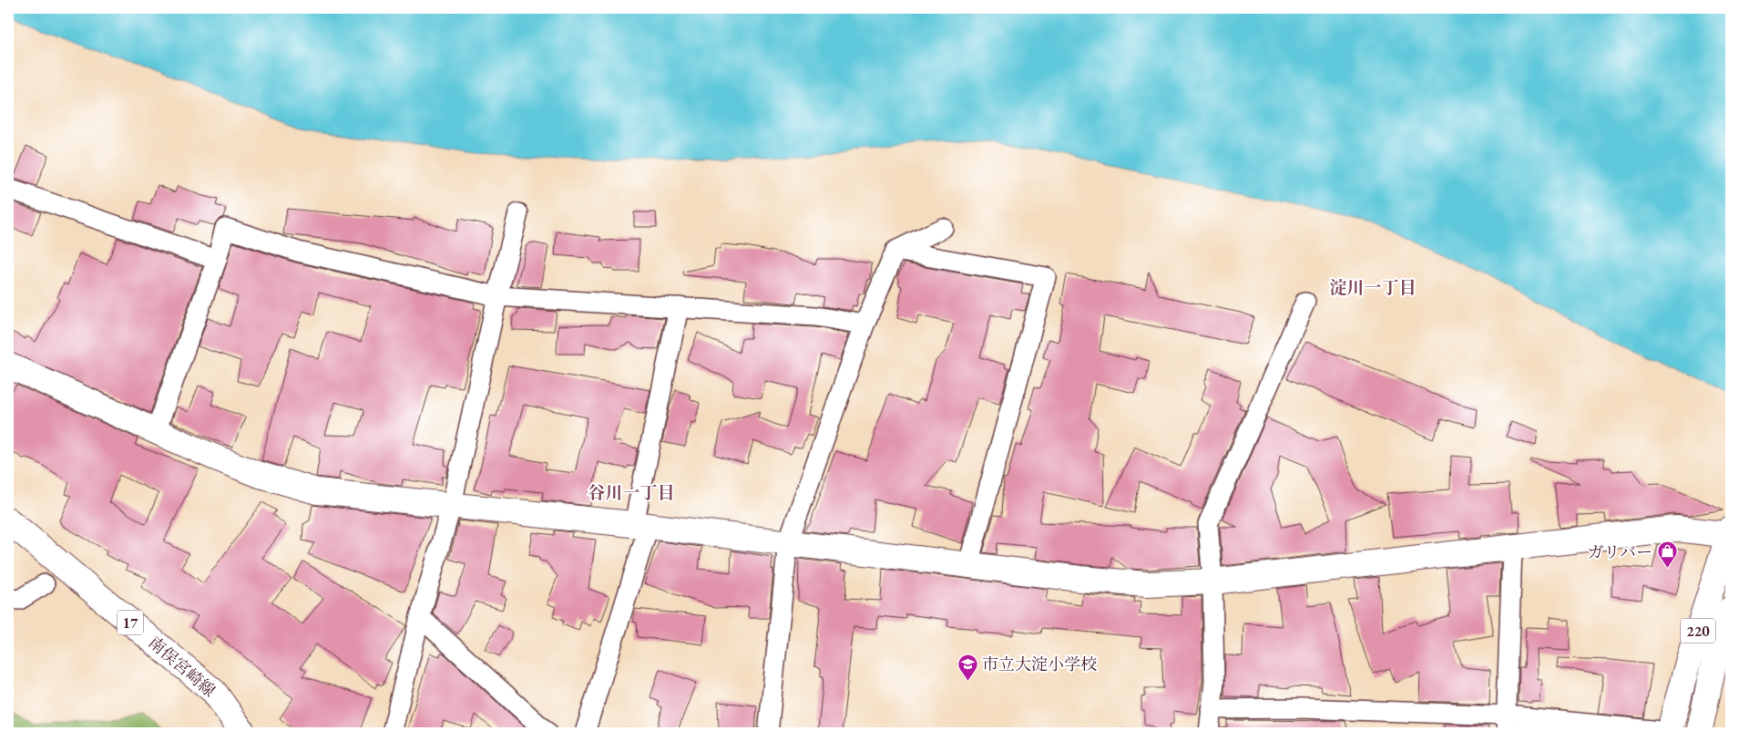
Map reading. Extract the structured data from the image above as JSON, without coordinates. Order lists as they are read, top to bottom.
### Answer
{
  "streets": {
    "main road": ["17", "220", "南俣宮崎線"]
  },
  "districts": ["淀川一丁目", "谷川一丁目"],
  "places": {
    "shop": ["ガリバー"],
    "school or university": ["市立大淀小学校"]
  }
}
